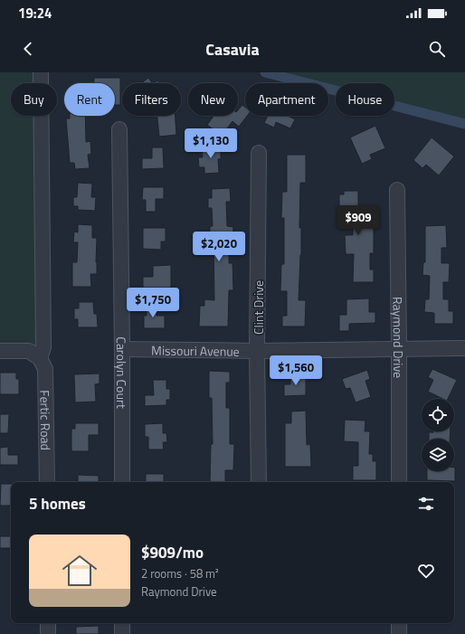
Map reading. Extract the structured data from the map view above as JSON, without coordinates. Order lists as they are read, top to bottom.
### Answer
{
  "streets": {
    "street": [
      "Clint Drive",
      "Raymond Drive",
      "Missouri Avenue",
      "Carolyn Court",
      "Fertic Road"
    ]
  },
  "crossings": [
    ["Clint Drive", "Missouri Avenue"],
    ["Raymond Drive", "Missouri Avenue"],
    ["Missouri Avenue", "Carolyn Court"]
  ],
  "page": {
    "status": "19:24",
    "header": "Casavia",
    "chip": [
      "Buy",
      "Rent",
      "Filters",
      "New",
      "Apartment",
      "House"
    ],
    "price": [
      "$1,130",
      "$909",
      "$2,020",
      "$1,750",
      "$1,560"
    ],
    "heading": "5 homes",
    "list": [
      {
        "name": "$909/mo",
        "note": "2 rooms · 58 m² · Raymond Drive"
      }
    ]
  }
}
